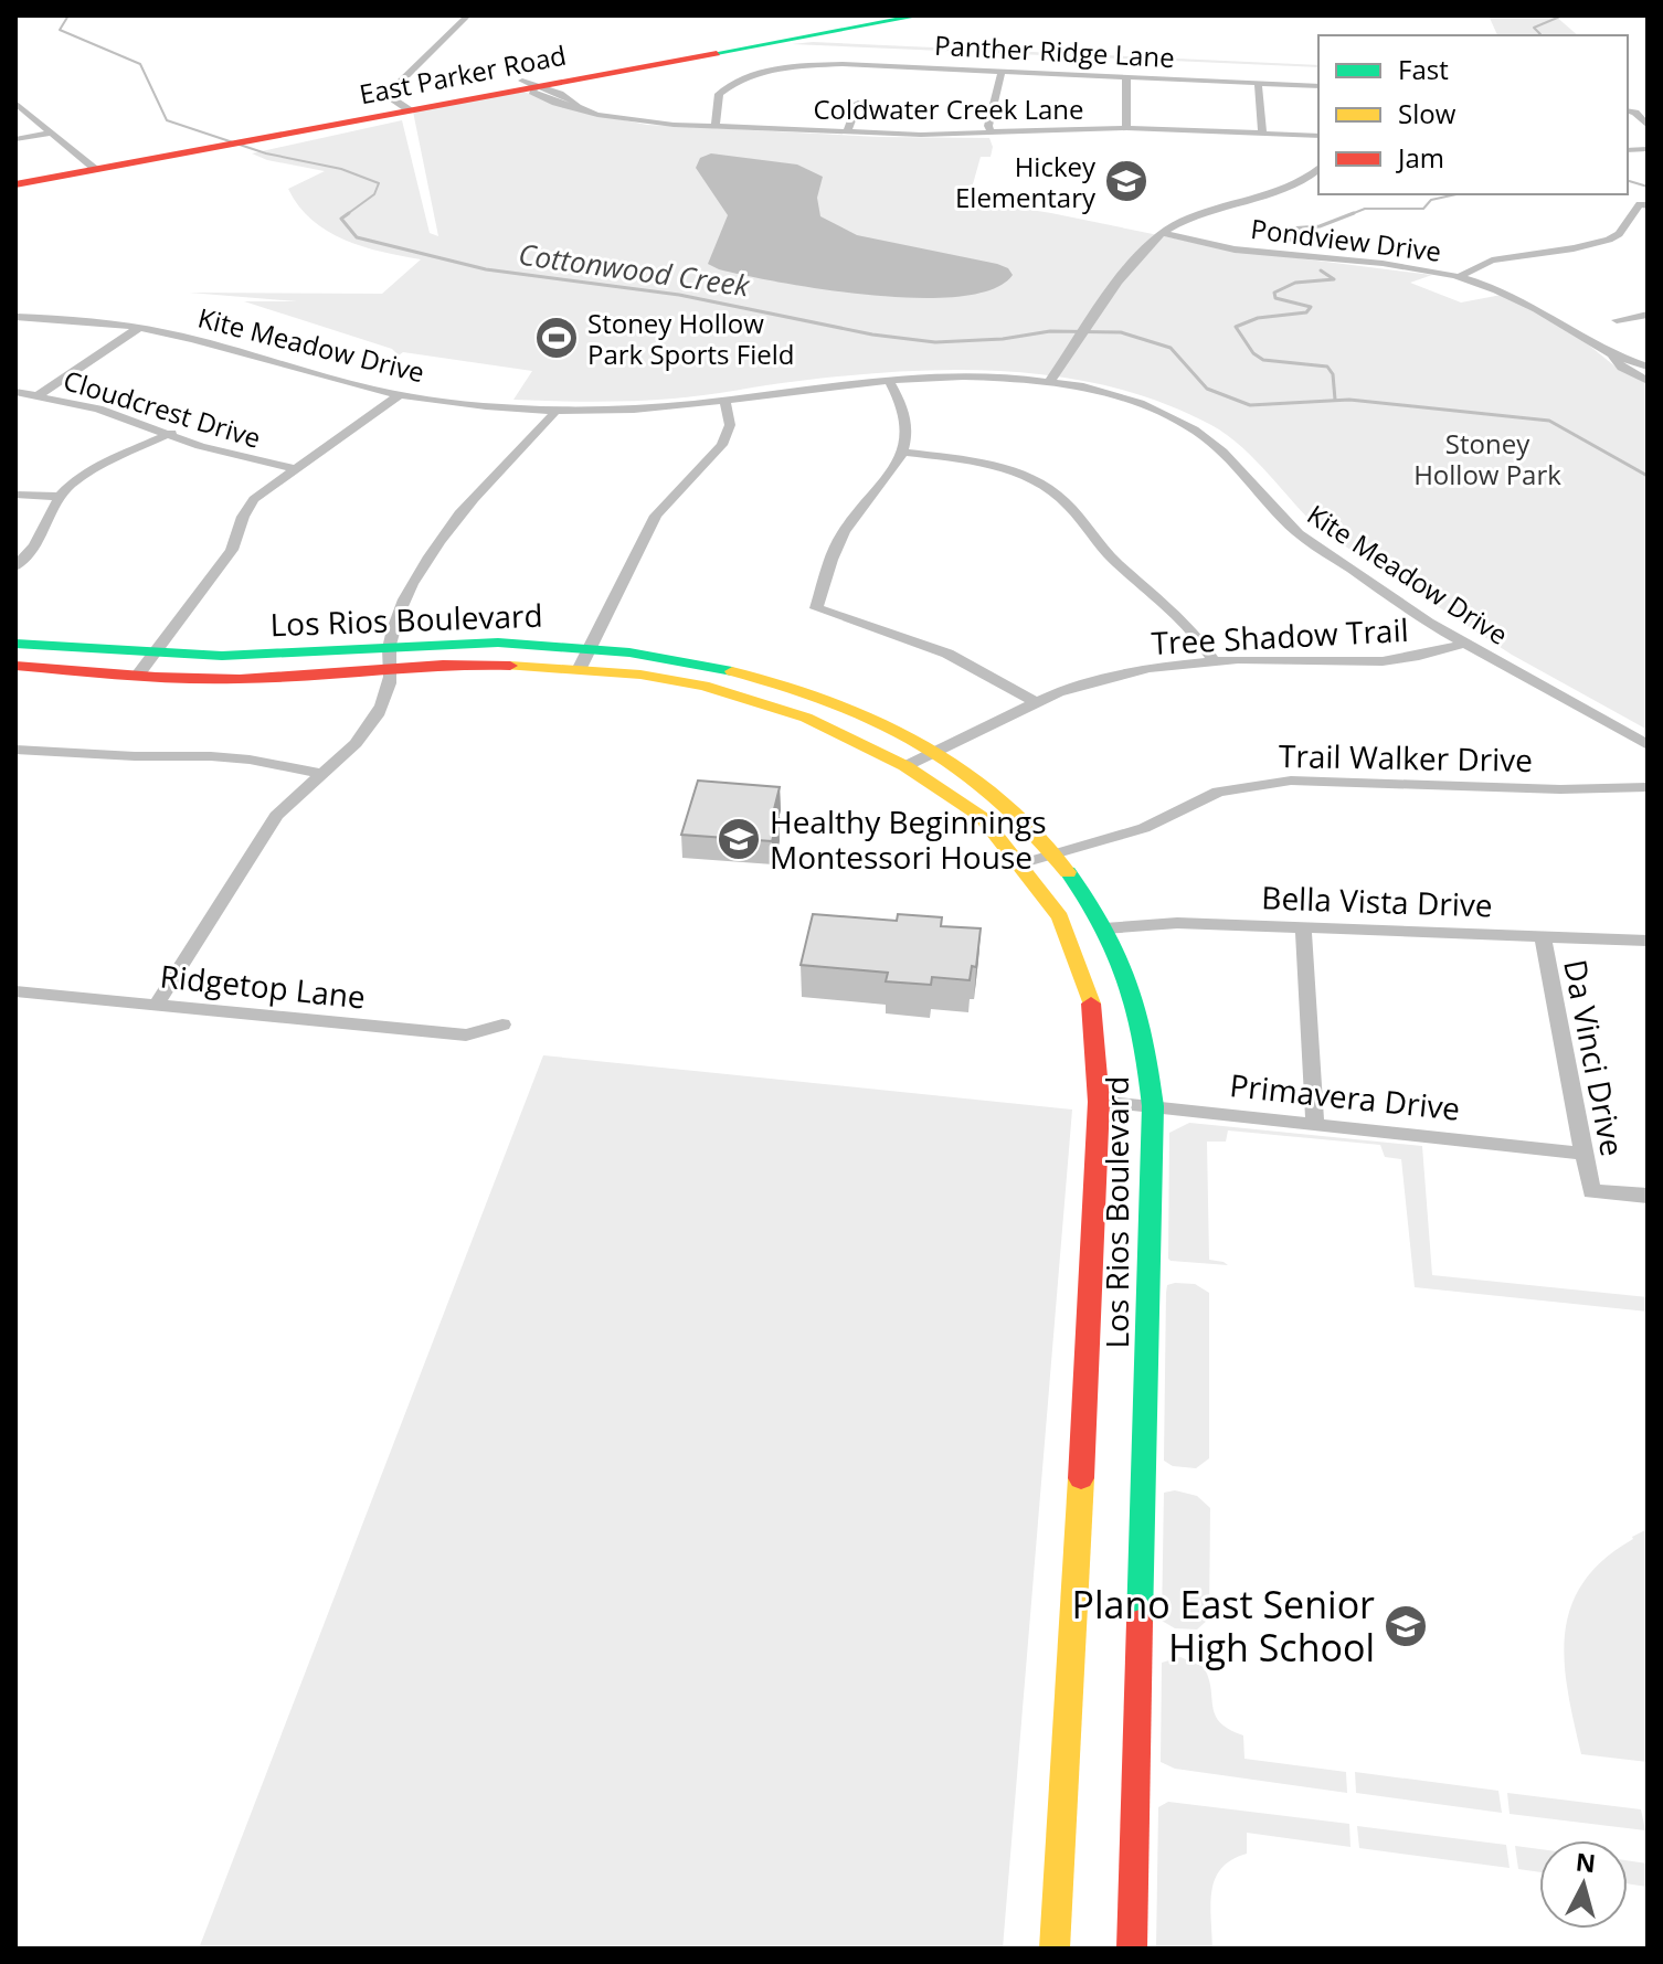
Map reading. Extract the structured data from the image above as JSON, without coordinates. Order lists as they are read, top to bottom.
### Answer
{
  "streets": {
    "main road": ["East Parker Road", "Los Rios Boulevard"],
    "street": [
      "Panther Ridge Lane",
      "Coldwater Creek Lane",
      "Pondview Drive",
      "Kite Meadow Drive",
      "Cloudcrest Drive",
      "Tree Shadow Trail",
      "Trail Walker Drive",
      "Bella Vista Drive",
      "Ridgetop Lane",
      "Da Vinci Drive",
      "Primavera Drive"
    ]
  },
  "crossings": [
    ["Panther Ridge Lane", "Coldwater Creek Lane"],
    ["East Parker Road", "Coldwater Creek Lane"],
    ["Kite Meadow Drive", "Tree Shadow Trail"],
    ["Los Rios Boulevard", "Tree Shadow Trail"],
    ["Los Rios Boulevard", "Trail Walker Drive"],
    ["Los Rios Boulevard", "Bella Vista Drive"],
    ["Los Rios Boulevard", "Primavera Drive"],
    ["Bella Vista Drive", "Da Vinci Drive"],
    ["Da Vinci Drive", "Primavera Drive"]
  ],
  "water": ["Cottonwood Creek"],
  "parks": ["Stoney Hollow Park"],
  "places": {
    "school or university": ["Hickey Elementary", "Healthy Beginnings Montessori House", "Plano East Senior High School"],
    "sports": ["Stoney Hollow Park Sports Field"]
  },
  "legend": ["Fast", "Slow", "Jam"],
  "north": "top"
}
